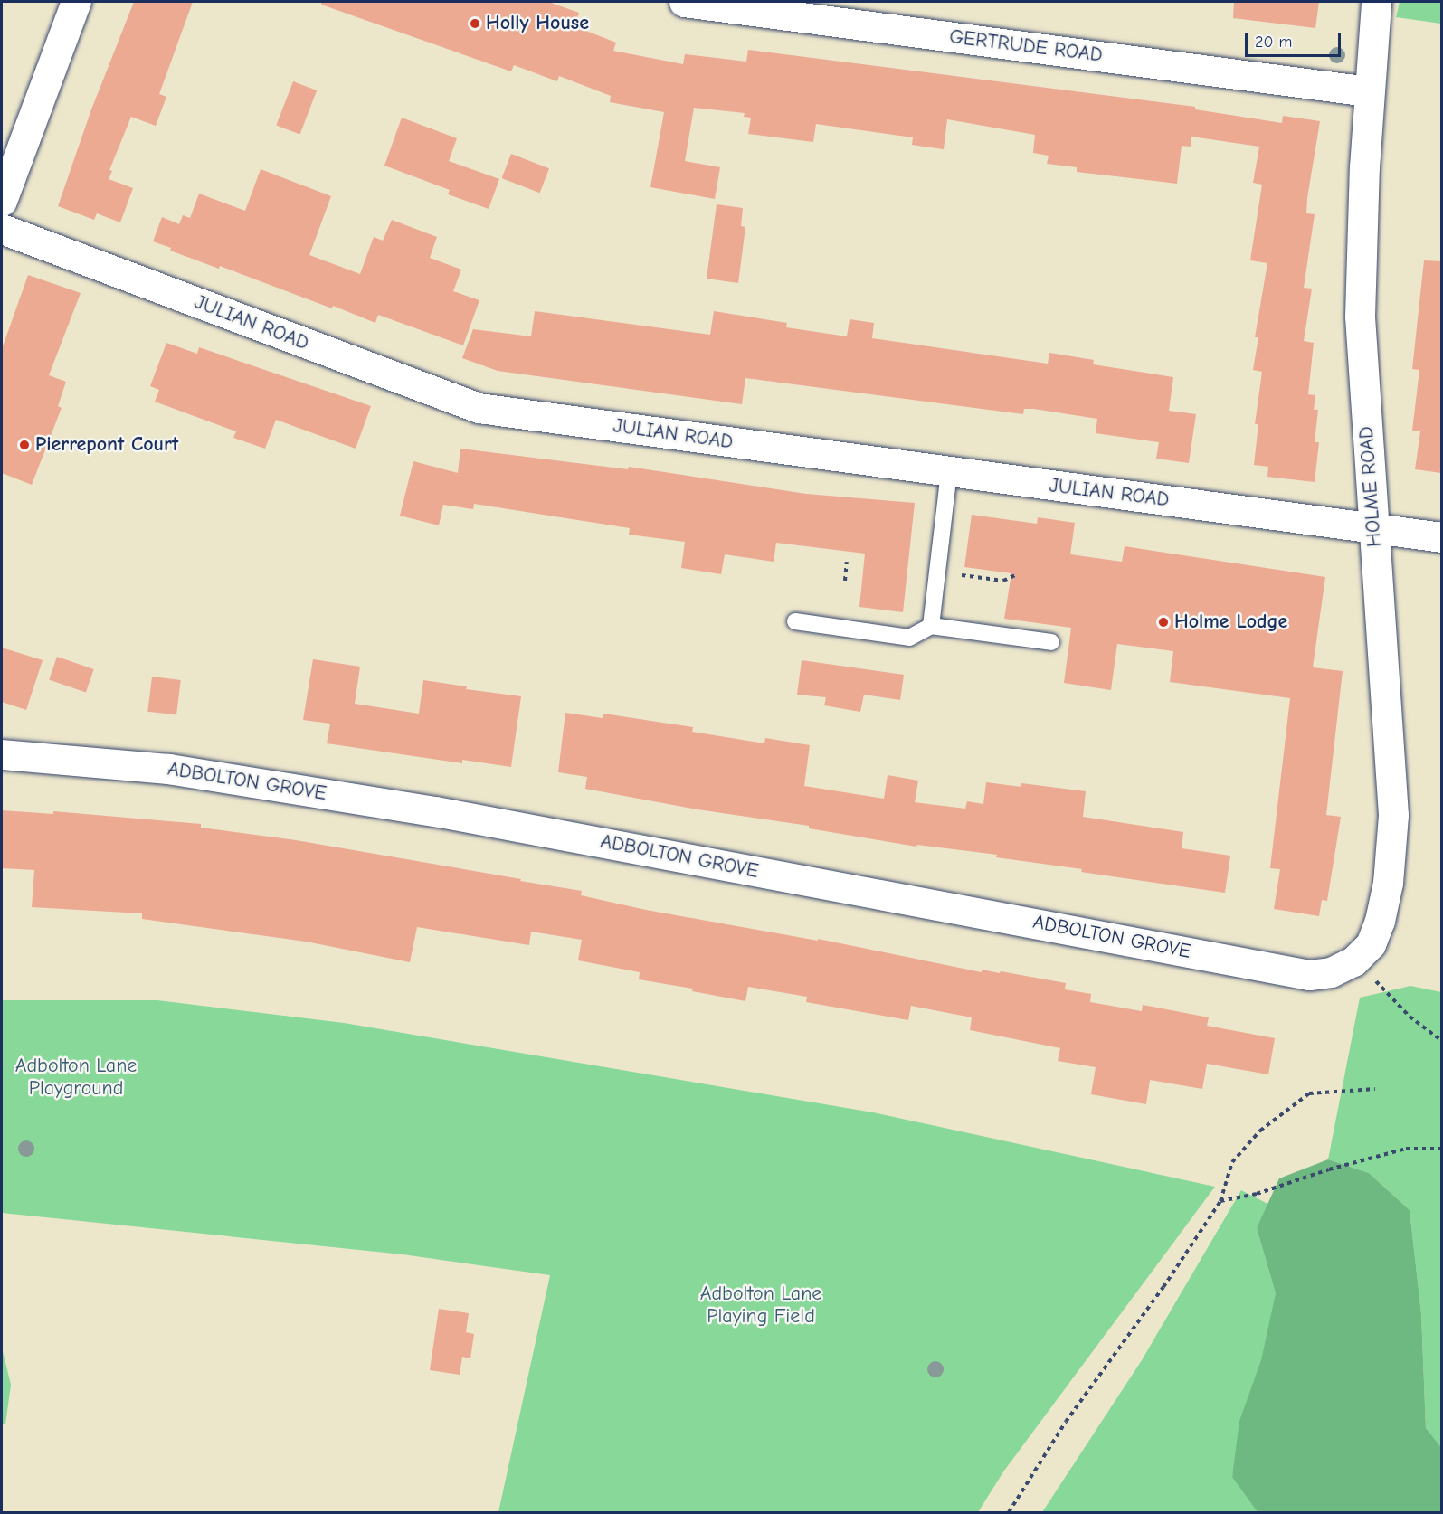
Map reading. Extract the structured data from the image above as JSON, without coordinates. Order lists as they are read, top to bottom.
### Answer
{
  "streets": {
    "street": [
      "GERTRUDE ROAD",
      "JULIAN ROAD",
      "HOLME ROAD",
      "ADBOLTON GROVE"
    ]
  },
  "crossings": [
    ["GERTRUDE ROAD", "HOLME ROAD"],
    ["JULIAN ROAD", "HOLME ROAD"],
    ["HOLME ROAD", "ADBOLTON GROVE"]
  ],
  "parks": ["Adbolton Lane Playground", "Adbolton Lane Playing Field"],
  "places": ["Holly House", "Pierrepont Court", "Holme Lodge"],
  "scale_bar": "20 m"
}
